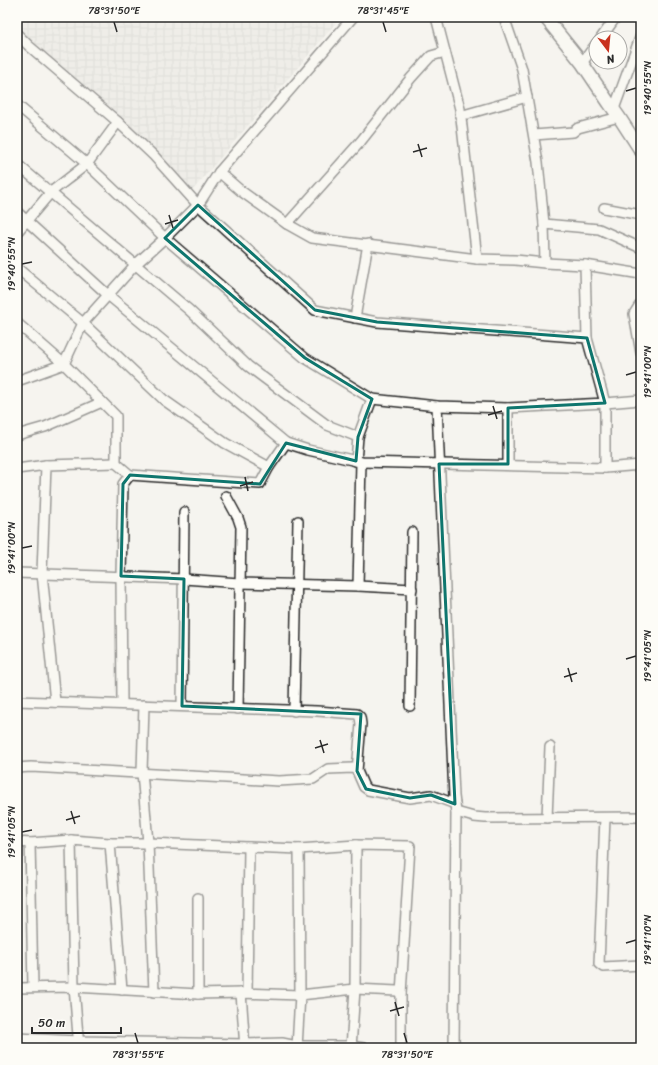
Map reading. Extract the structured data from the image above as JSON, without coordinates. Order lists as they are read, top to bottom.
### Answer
{
  "scale_bar": "50 m",
  "north": "bottom",
  "coordinates": [
    "78°31'50\"E",
    "78°31'45\"E",
    "19°40'55\"N",
    "19°41'00\"N",
    "19°41'05\"N",
    "19°41'10\"N",
    "78°31'55\"E"
  ]
}
